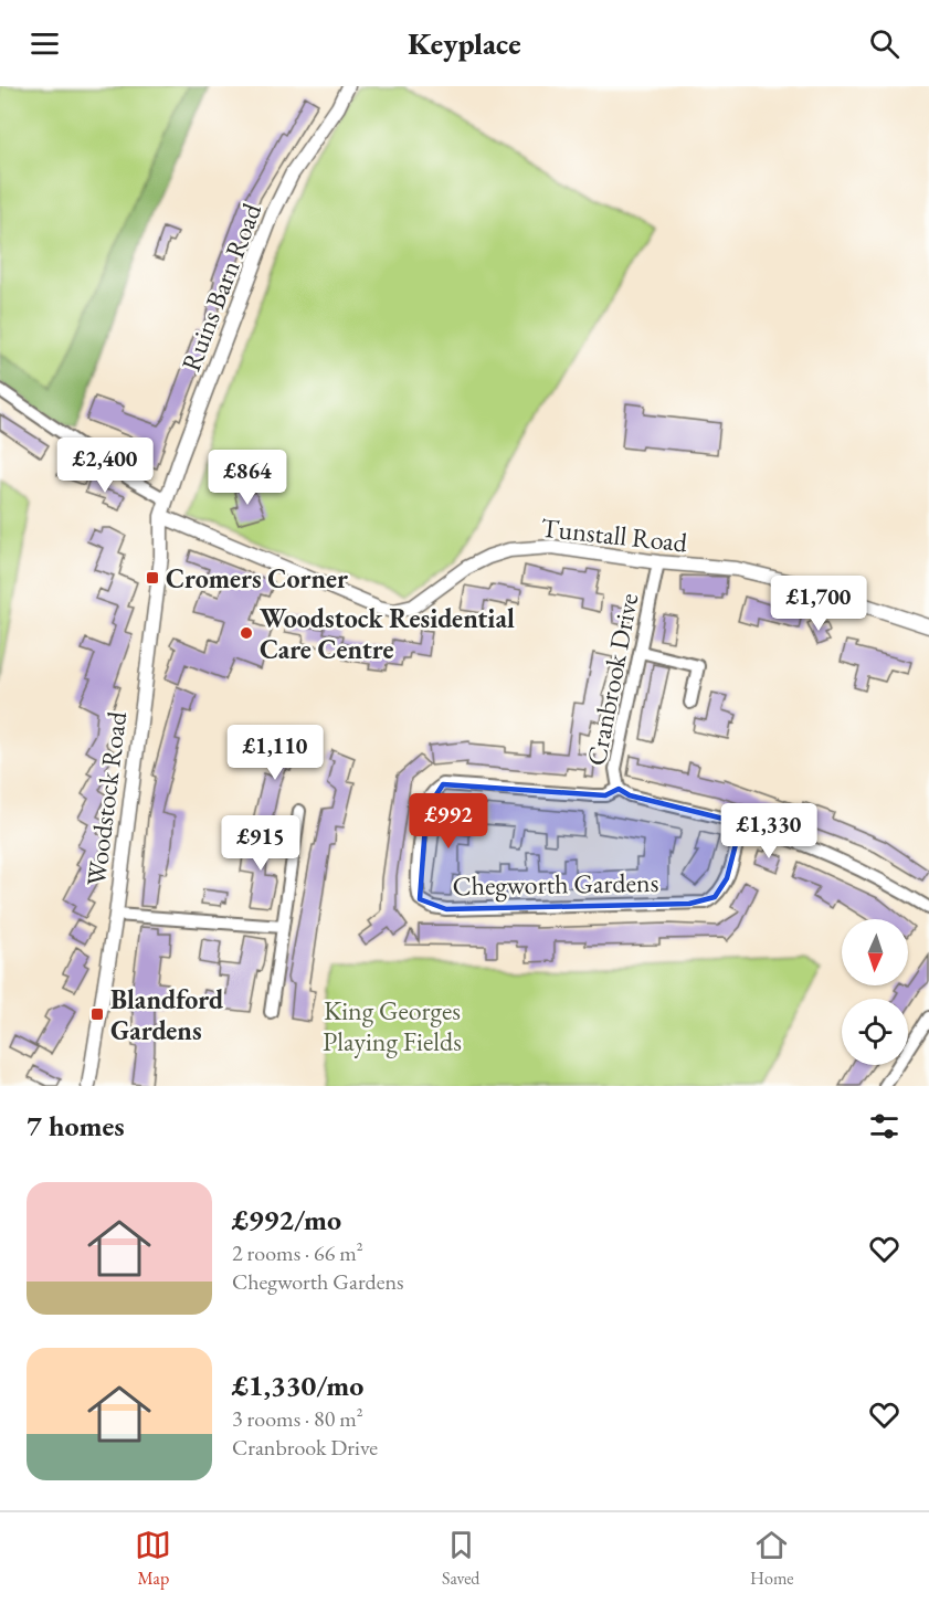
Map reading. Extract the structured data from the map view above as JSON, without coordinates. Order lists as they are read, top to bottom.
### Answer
{
  "streets": {
    "street": [
      "Ruins Barn Road",
      "Tunstall Road",
      "Cranbrook Drive",
      "Woodstock Road",
      "Chegworth Gardens"
    ]
  },
  "crossings": [
    ["Ruins Barn Road", "Tunstall Road"],
    ["Ruins Barn Road", "Woodstock Road"],
    ["Tunstall Road", "Cranbrook Drive"],
    ["Tunstall Road", "Woodstock Road"],
    ["Cranbrook Drive", "Chegworth Gardens"]
  ],
  "parks": ["King Georges Playing Fields"],
  "places": {
    "transit": ["Cromers Corner", "Blandford Gardens"],
    "other": ["Woodstock Residential Care Centre"]
  },
  "north": "bottom",
  "page": {
    "header": "Keyplace",
    "price": [
      "£2,400",
      "£864",
      "£1,700",
      "£1,110",
      "£992",
      "£1,330",
      "£915"
    ],
    "heading": "7 homes",
    "list": [
      {
        "name": "£992/mo",
        "note": "2 rooms · 66 m² · Chegworth Gardens"
      },
      {
        "name": "£1,330/mo",
        "note": "3 rooms · 80 m² · Cranbrook Drive"
      }
    ],
    "tabs": ["Map", "Saved", "Home"]
  }
}
